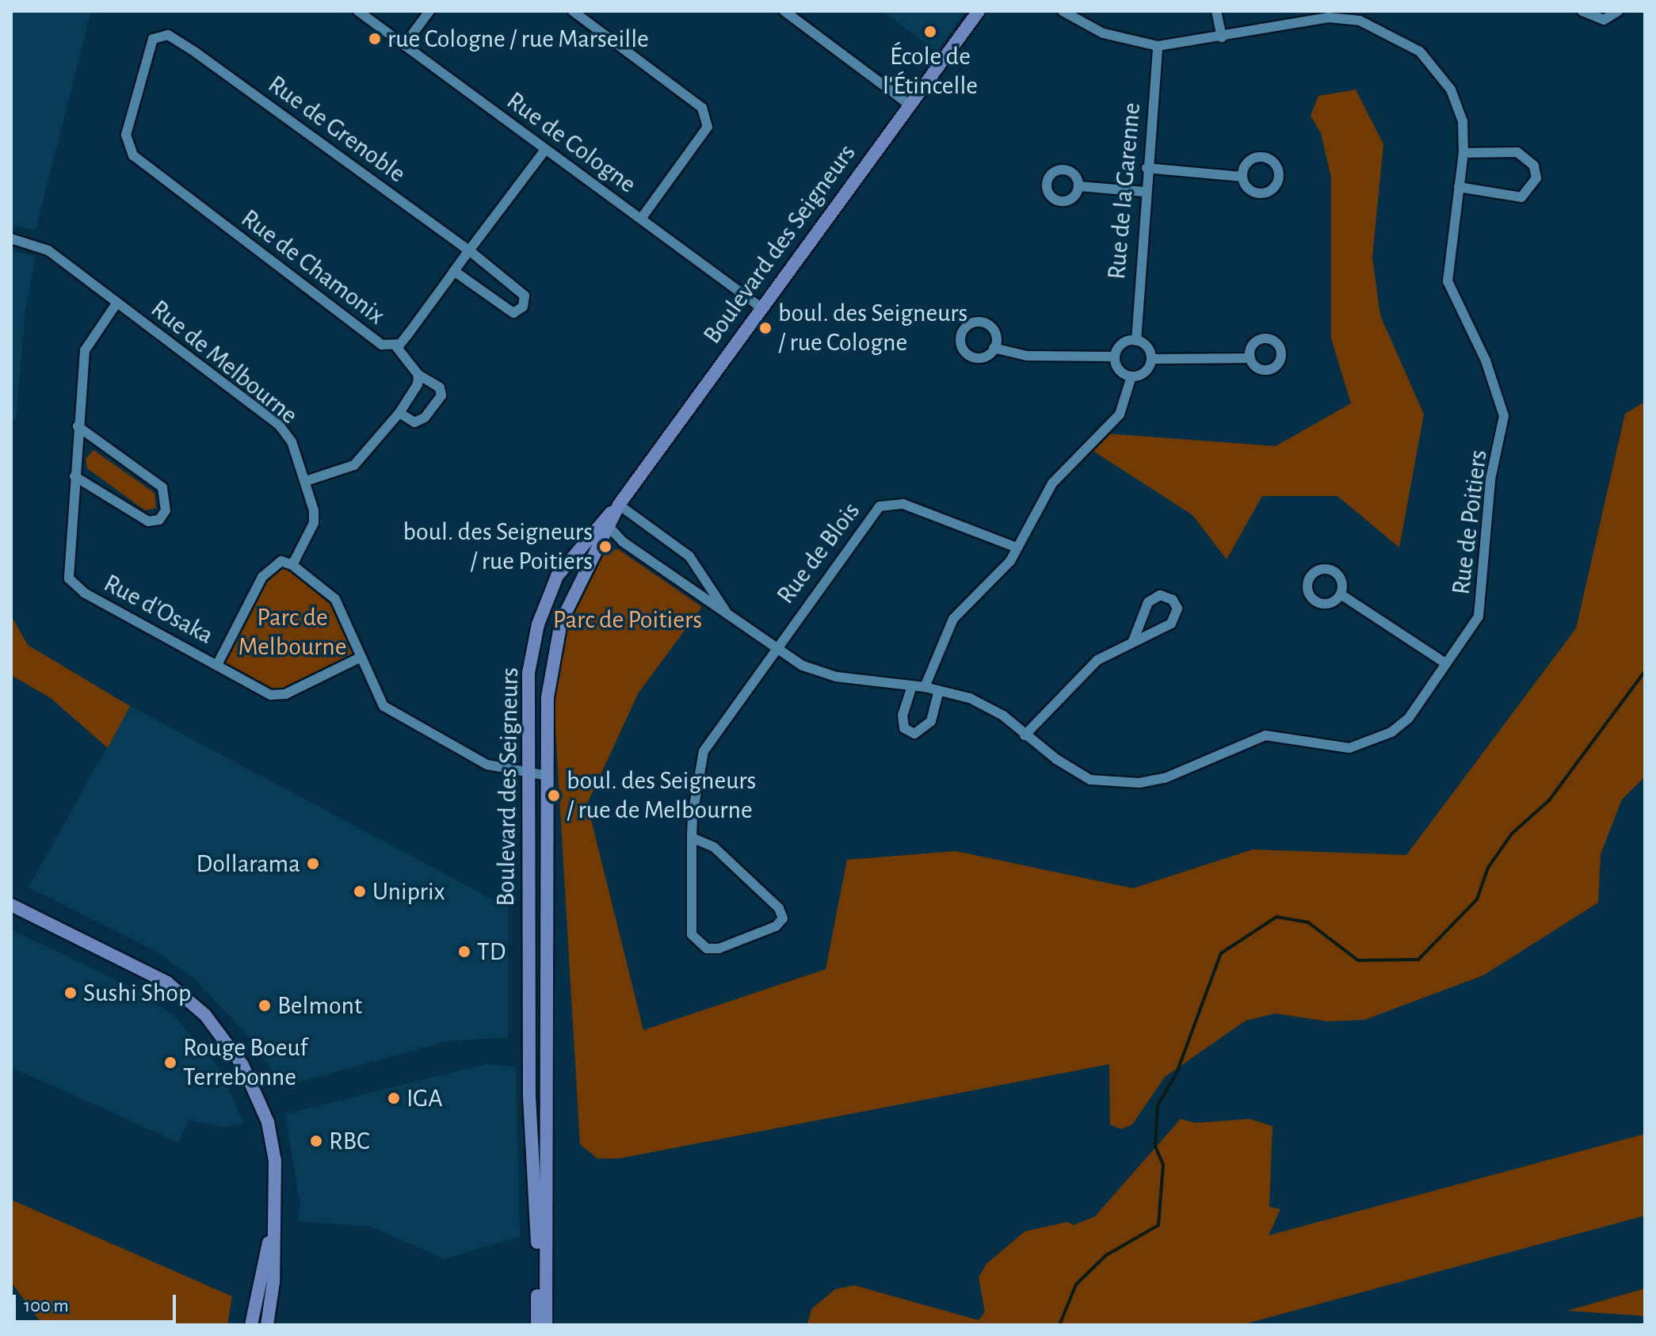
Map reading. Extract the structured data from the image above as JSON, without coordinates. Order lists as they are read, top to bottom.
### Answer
{
  "streets": {
    "street": [
      "Rue de Grenoble",
      "Rue de Cologne",
      "Rue de la Garenne",
      "Boulevard des Seigneurs",
      "Rue de Chamonix",
      "Rue de Melbourne",
      "Rue de Poitiers",
      "Rue de Blois",
      "Rue d'Osaka"
    ]
  },
  "crossings": [
    ["Rue de Grenoble", "Rue de Chamonix"],
    ["Rue de Cologne", "Boulevard des Seigneurs"],
    ["Rue de Cologne", "Rue de Chamonix"],
    ["Rue de la Garenne", "Rue de Poitiers"],
    ["Boulevard des Seigneurs", "Rue de Poitiers"],
    ["Rue de Melbourne", "Rue d'Osaka"],
    ["Rue de Poitiers", "Rue de Blois"]
  ],
  "parks": ["Parc de Melbourne", "Parc de Poitiers"],
  "places": [
    "École de l'Étincelle",
    "rue Cologne / rue Marseille",
    "boul. des Seigneurs / rue Cologne",
    "boul. des Seigneurs / rue Poitiers",
    "boul. des Seigneurs / rue de Melbourne",
    "Dollarama",
    "Uniprix",
    "TD",
    "Sushi Shop",
    "Belmont",
    "Rouge Boeuf Terrebonne",
    "IGA",
    "RBC"
  ],
  "scale_bar": "100 m"
}
